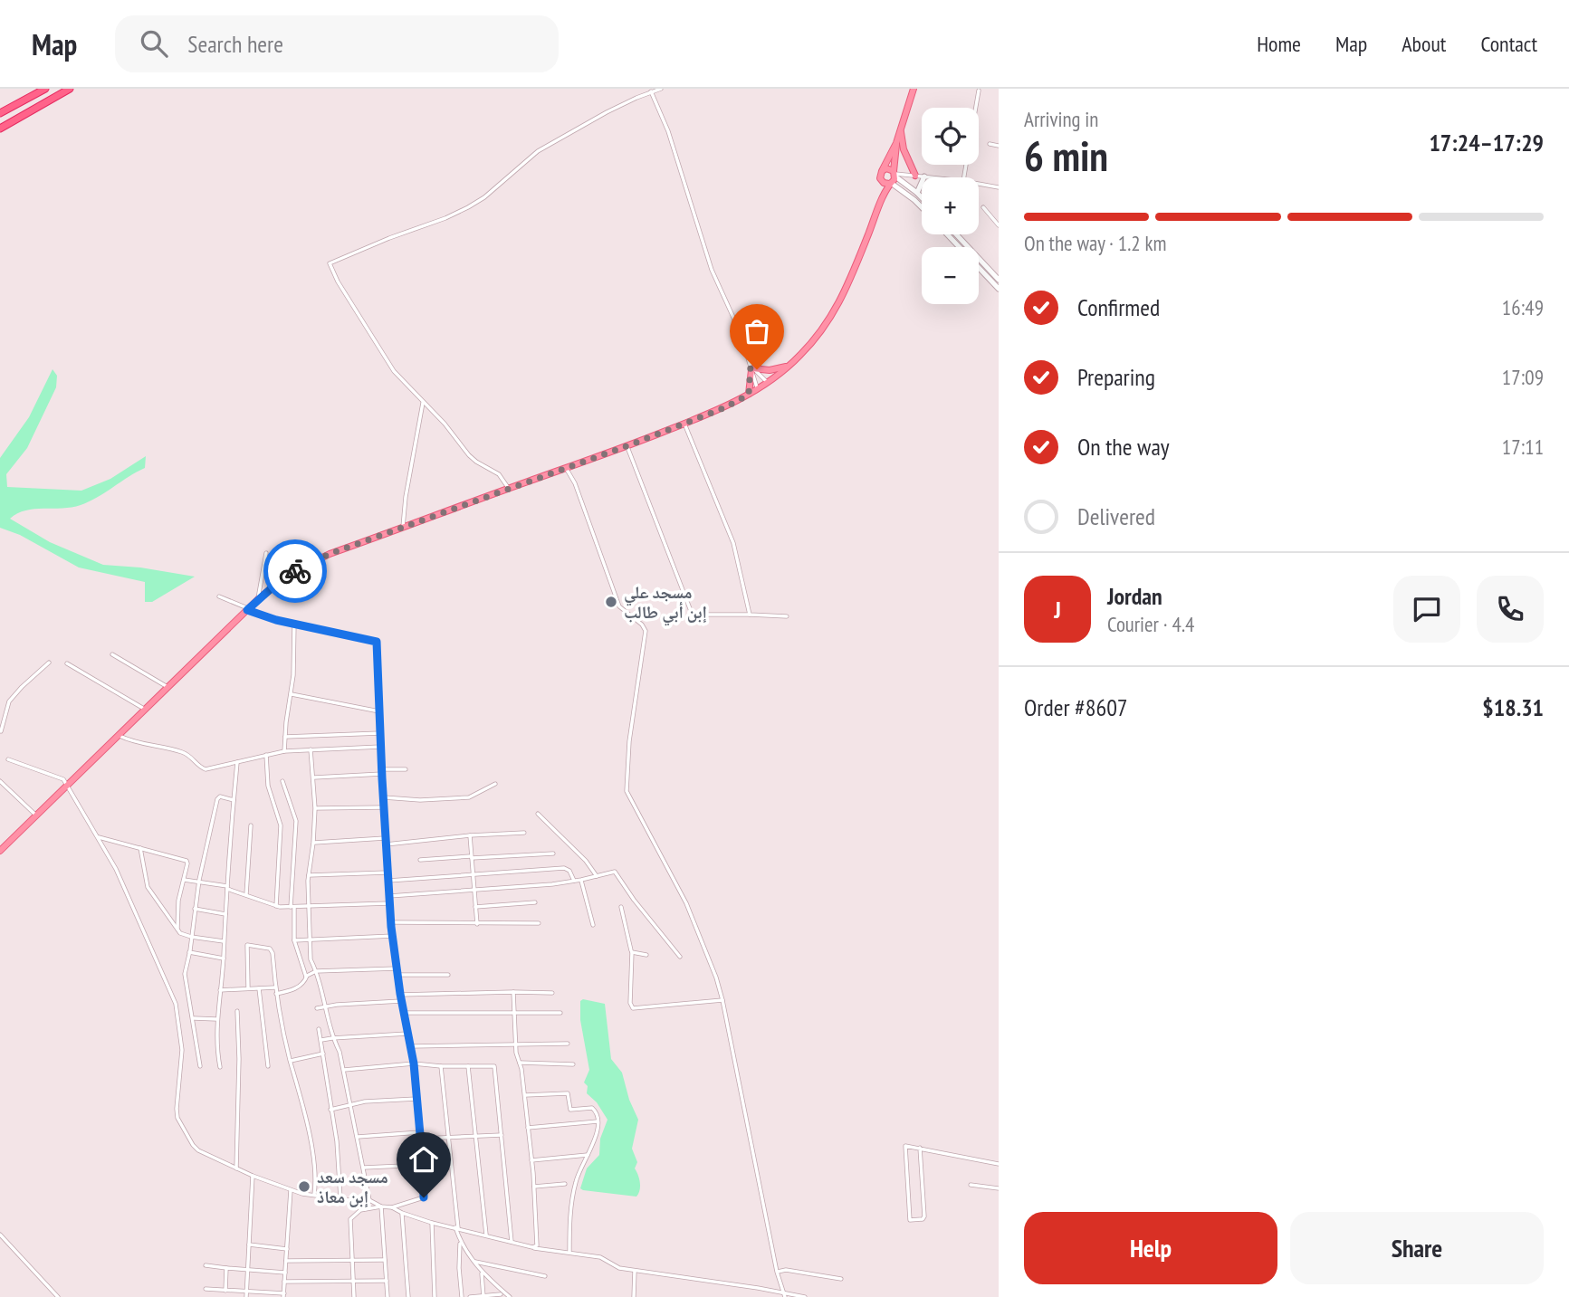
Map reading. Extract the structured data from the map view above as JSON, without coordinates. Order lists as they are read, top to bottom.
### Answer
{
  "places": ["مسجد علي إبن أبي طالب", "مسجد سعد إبن معاذ"],
  "page": {
    "header": "Map",
    "search": "Search here",
    "nav": [
      "Home",
      "Map",
      "About",
      "Contact"
    ],
    "heading": ["6 min", "Arriving in", "17:24–17:29"],
    "panel": [
      "Jordan",
      "Courier · 4.4",
      "Order #8607",
      "$18.31"
    ],
    "map_buttons": ["+", "−"],
    "bar": "On the way · 1.2 km",
    "list": [
      ["Confirmed", "16:49"],
      ["Preparing", "17:09"],
      ["On the way", "17:11"],
      "Delivered"
    ],
    "round": "J",
    "buttons": ["Help", "Share"]
  }
}
